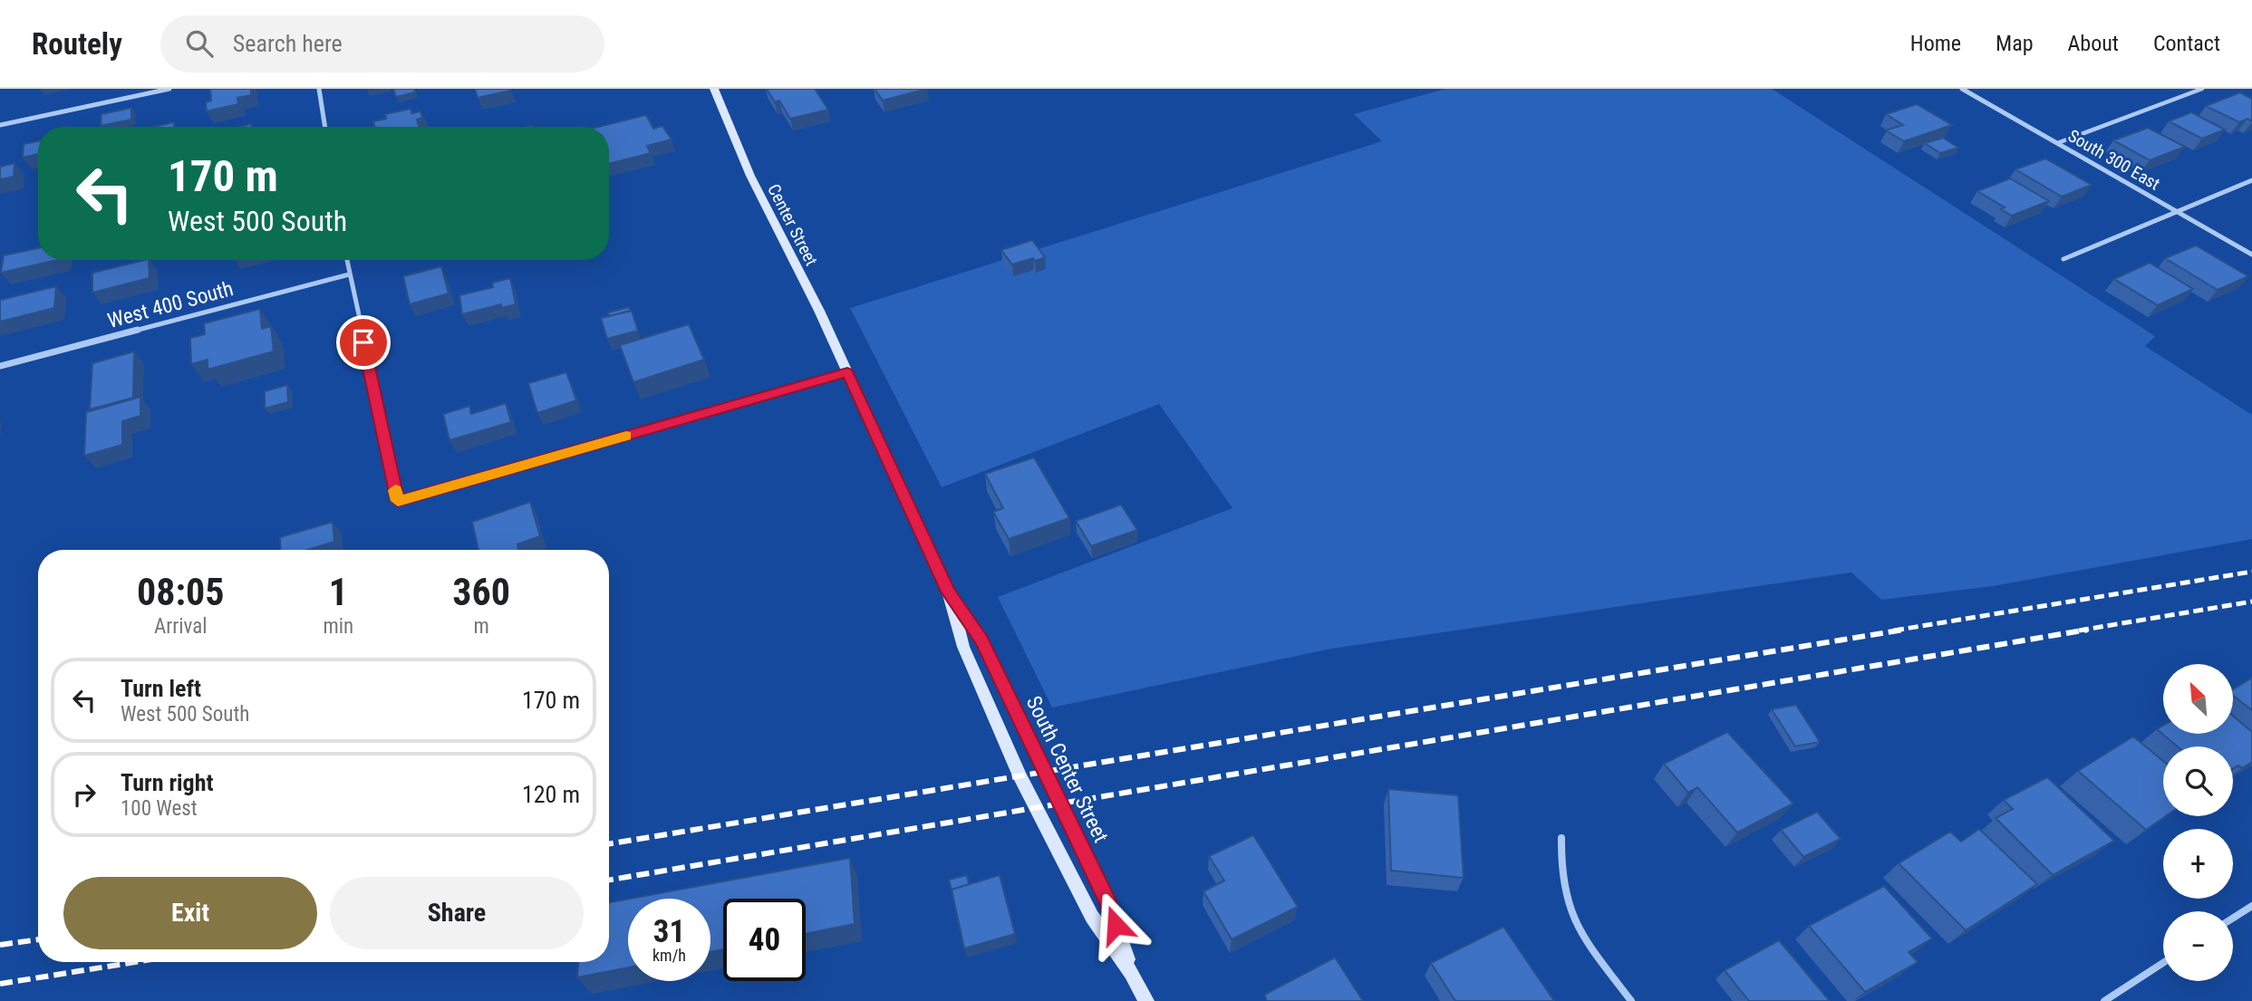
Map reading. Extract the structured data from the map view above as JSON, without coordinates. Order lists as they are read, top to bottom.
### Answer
{
  "streets": {
    "street": [
      "South 300 East",
      "Center Street",
      "West 400 South",
      "South Center Street"
    ]
  },
  "crossings": [
    ["Center Street", "South Center Street"]
  ],
  "north": "top left",
  "page": {
    "header": "Routely",
    "search": "Search here",
    "nav": [
      "Home",
      "Map",
      "About",
      "Contact"
    ],
    "turn": ["170 m", "West 500 South"],
    "eta": [
      "08:05",
      "Arrival",
      "1",
      "min",
      "360",
      "m"
    ],
    "list": [
      {
        "name": "Turn left",
        "note": "West 500 South",
        "value": "170 m"
      },
      {
        "name": "Turn right",
        "note": "100 West",
        "value": "120 m"
      }
    ],
    "map_buttons": ["+", "−"],
    "buttons": ["Exit", "Share"],
    "speed": "31 km/h",
    "limit": "40"
  }
}
